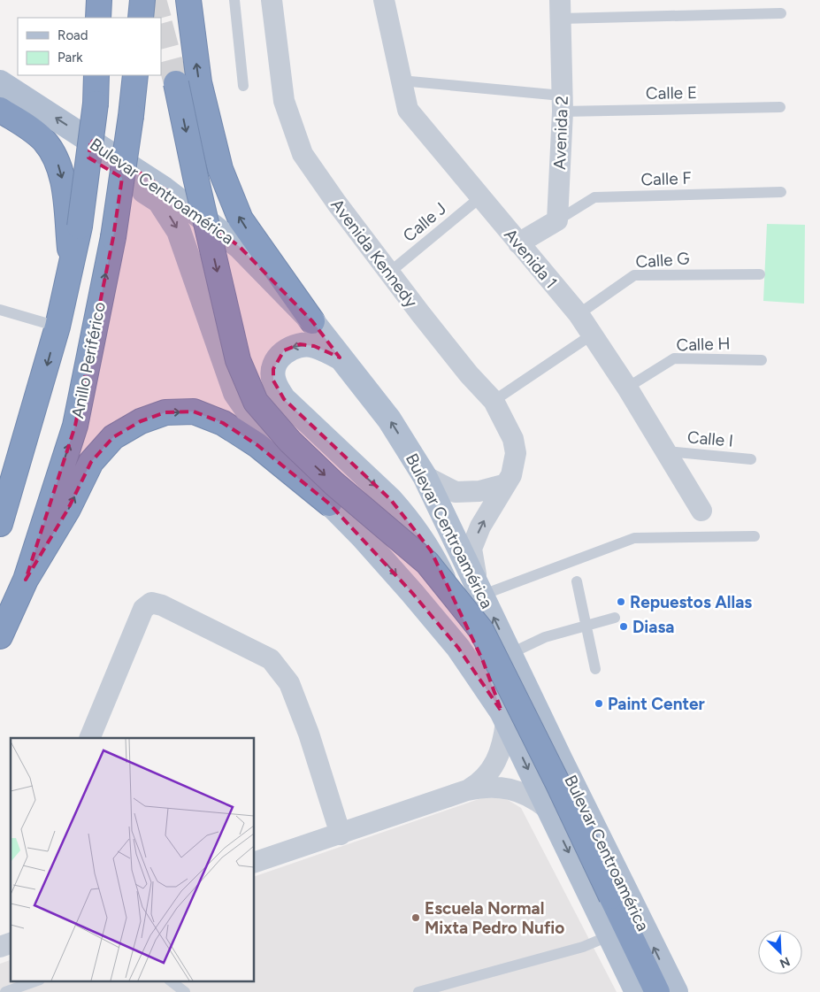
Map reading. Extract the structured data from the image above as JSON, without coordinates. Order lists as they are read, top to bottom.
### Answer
{
  "streets": {
    "highway": ["Anillo Periférico"],
    "main road": ["Bulevar Centroamérica"],
    "street": ["Avenida 2", "Avenida Kennedy", "Avenida 1"],
    "lane": [
      "Calle E",
      "Calle F",
      "Calle J",
      "Calle G",
      "Calle H",
      "Calle I"
    ]
  },
  "crossings": [
    ["Calle E", "Avenida 2"],
    ["Calle E", "Avenida 1"],
    ["Avenida 2", "Calle F"],
    ["Bulevar Centroamérica", "Avenida Kennedy"],
    ["Calle J", "Avenida Kennedy"],
    ["Calle J", "Avenida 1"],
    ["Avenida 1", "Calle G"],
    ["Avenida 1", "Calle H"],
    ["Avenida 1", "Calle I"]
  ],
  "places": [
    "Repuestos Allas",
    "Diasa",
    "Paint Center",
    "Escuela Normal Mixta Pedro Nufio"
  ],
  "legend": ["Road", "Park"],
  "north": "bottom right"
}
